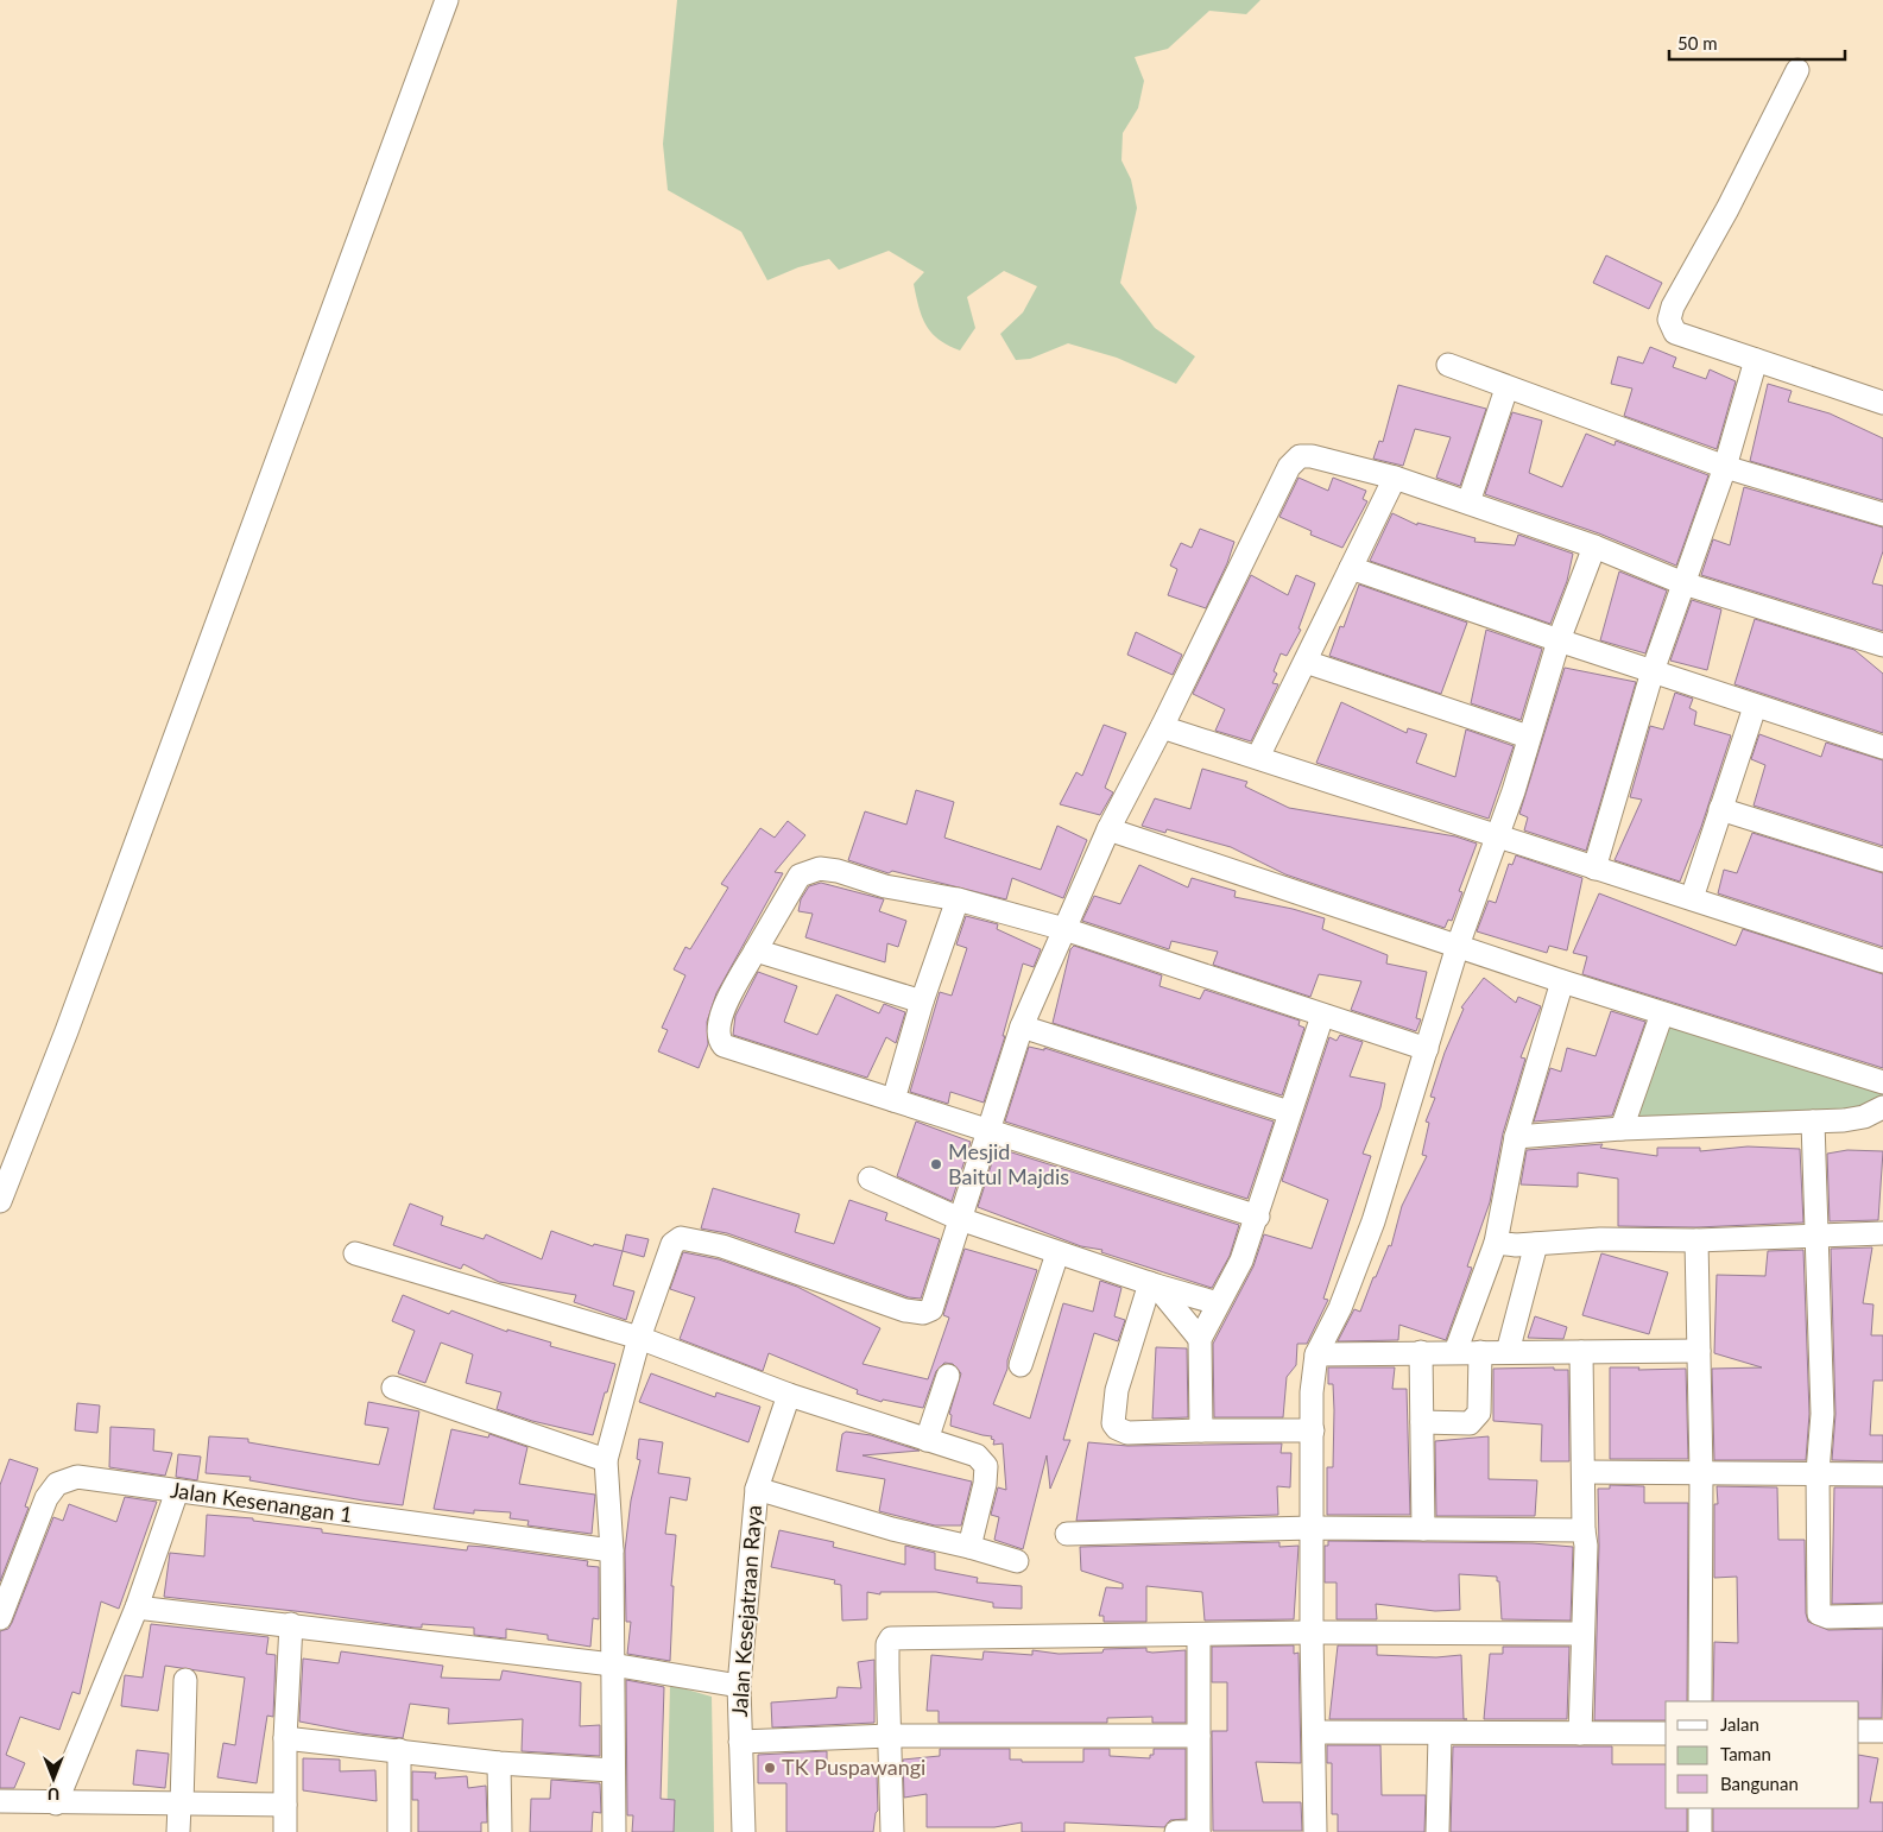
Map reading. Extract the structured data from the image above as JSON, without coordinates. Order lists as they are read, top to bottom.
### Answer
{
  "streets": {
    "street": ["Jalan Kesenangan 1", "Jalan Kesejatraan Raya"]
  },
  "places": ["Mesjid Baitul Majdis", "TK Puspawangi"],
  "legend": ["Jalan", "Taman", "Bangunan"],
  "scale_bar": "50 m",
  "north": "bottom"
}
